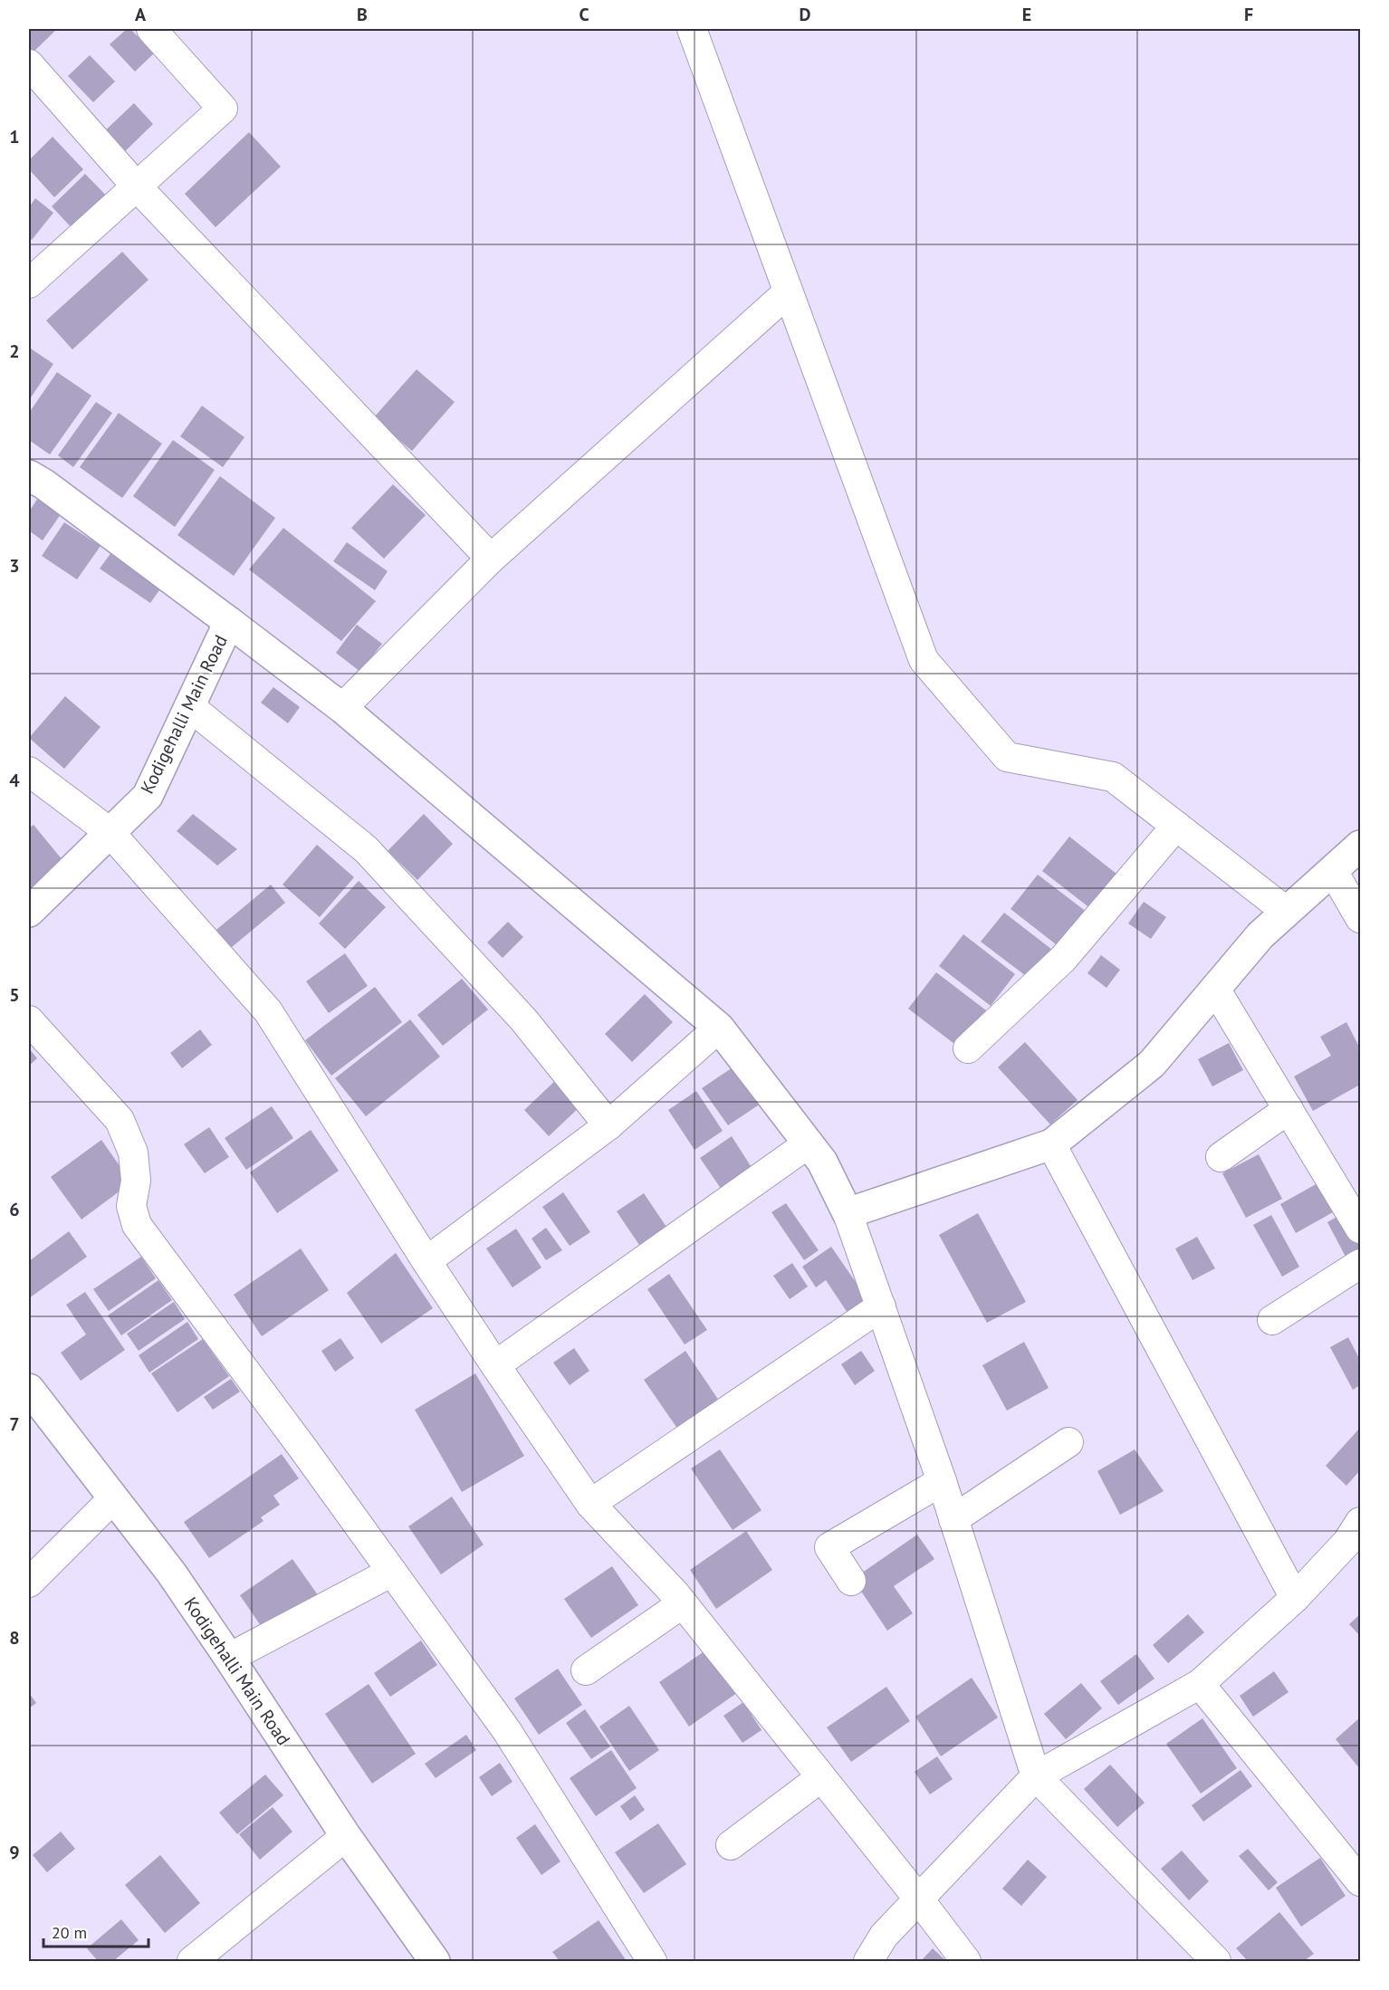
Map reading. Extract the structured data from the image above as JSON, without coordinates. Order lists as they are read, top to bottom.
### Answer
{
  "streets": {
    "street": ["Kodigehalli Main Road"]
  },
  "scale_bar": "20 m",
  "grid": {
    "columns": [
      "A",
      "B",
      "C",
      "D",
      "E",
      "F"
    ],
    "rows": [
      "1",
      "2",
      "3",
      "4",
      "5",
      "6",
      "7",
      "8",
      "9"
    ]
  }
}
